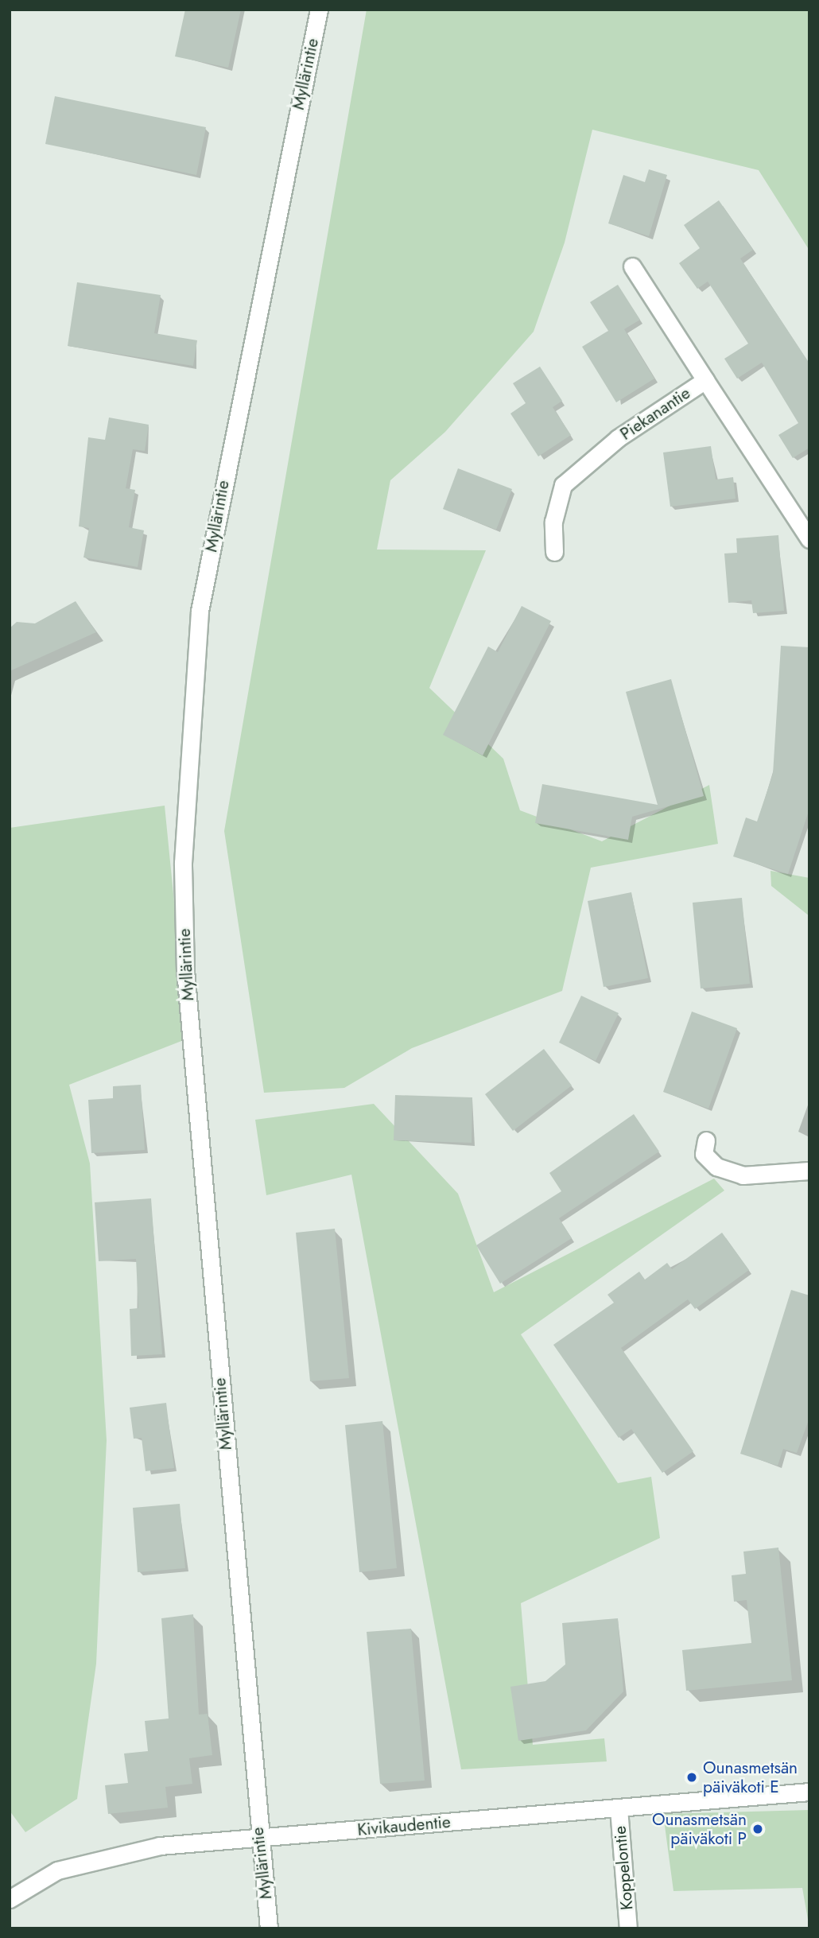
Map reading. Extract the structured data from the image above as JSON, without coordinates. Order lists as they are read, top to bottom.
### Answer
{
  "streets": {
    "street": [
      "Myllärintie",
      "Piekanantie",
      "Kivikaudentie",
      "Koppelontie"
    ]
  },
  "crossings": [
    ["Myllärintie", "Kivikaudentie"],
    ["Kivikaudentie", "Koppelontie"]
  ],
  "places": ["Ounasmetsän päiväkoti E", "Ounasmetsän päiväkoti P"]
}
